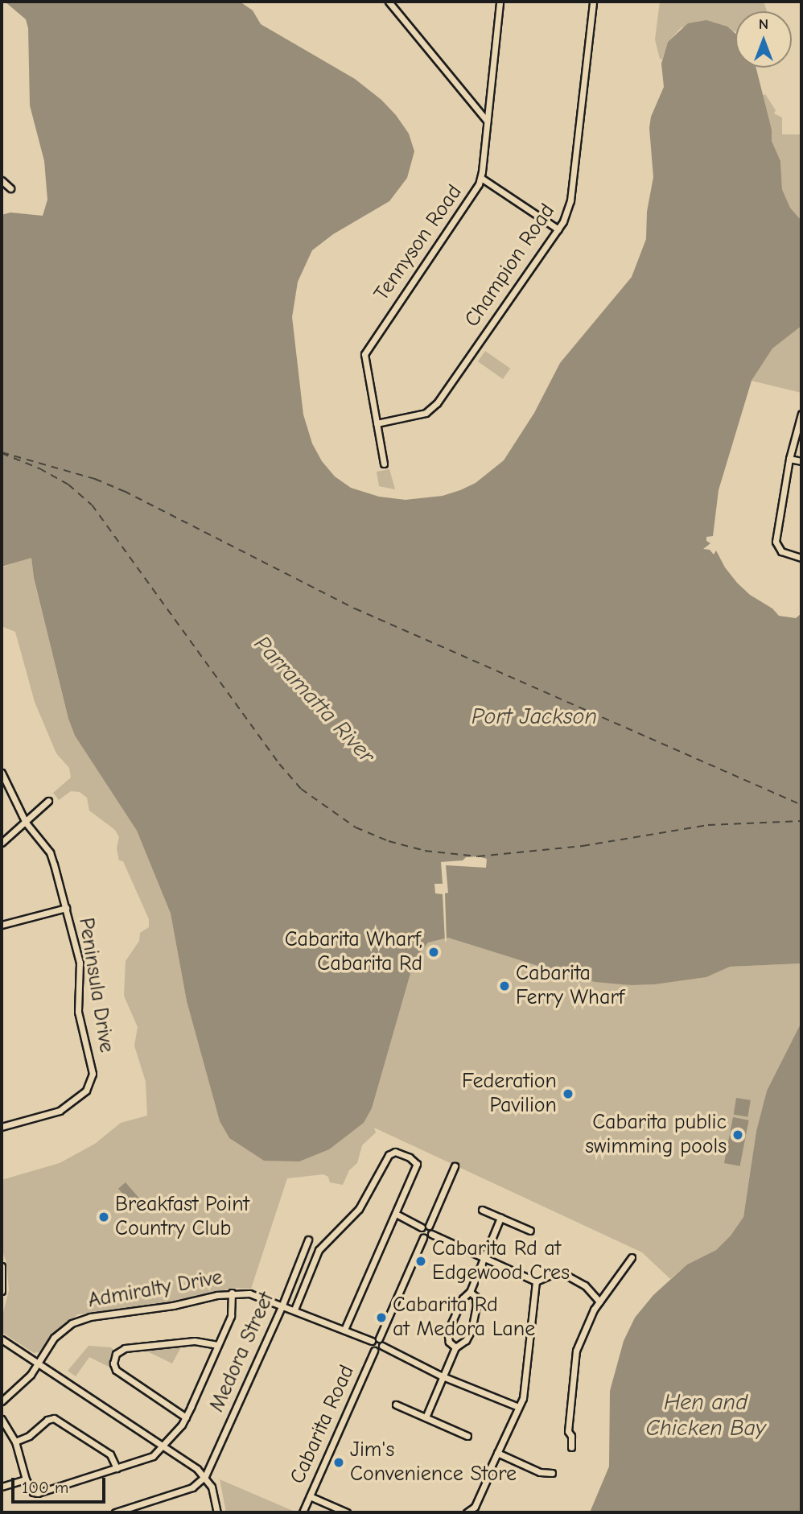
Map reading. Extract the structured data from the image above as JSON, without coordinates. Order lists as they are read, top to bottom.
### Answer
{
  "streets": {
    "street": [
      "Tennyson Road",
      "Champion Road",
      "Peninsula Drive",
      "Admiralty Drive",
      "Medora Street",
      "Cabarita Road"
    ]
  },
  "crossings": [
    ["Tennyson Road", "Champion Road"],
    ["Admiralty Drive", "Medora Street"],
    ["Admiralty Drive", "Cabarita Road"]
  ],
  "water": ["Parramatta River", "Port Jackson", "Hen and Chicken Bay"],
  "places": [
    "Cabarita Wharf, Cabarita Rd",
    "Cabarita Ferry Wharf",
    "Federation Pavilion",
    "Cabarita public swimming pools",
    "Breakfast Point Country Club",
    "Cabarita Rd at Edgewood Cres",
    "Cabarita Rd at Medora Lane",
    "Jim's Convenience Store"
  ],
  "scale_bar": "100 m",
  "north": "top"
}
